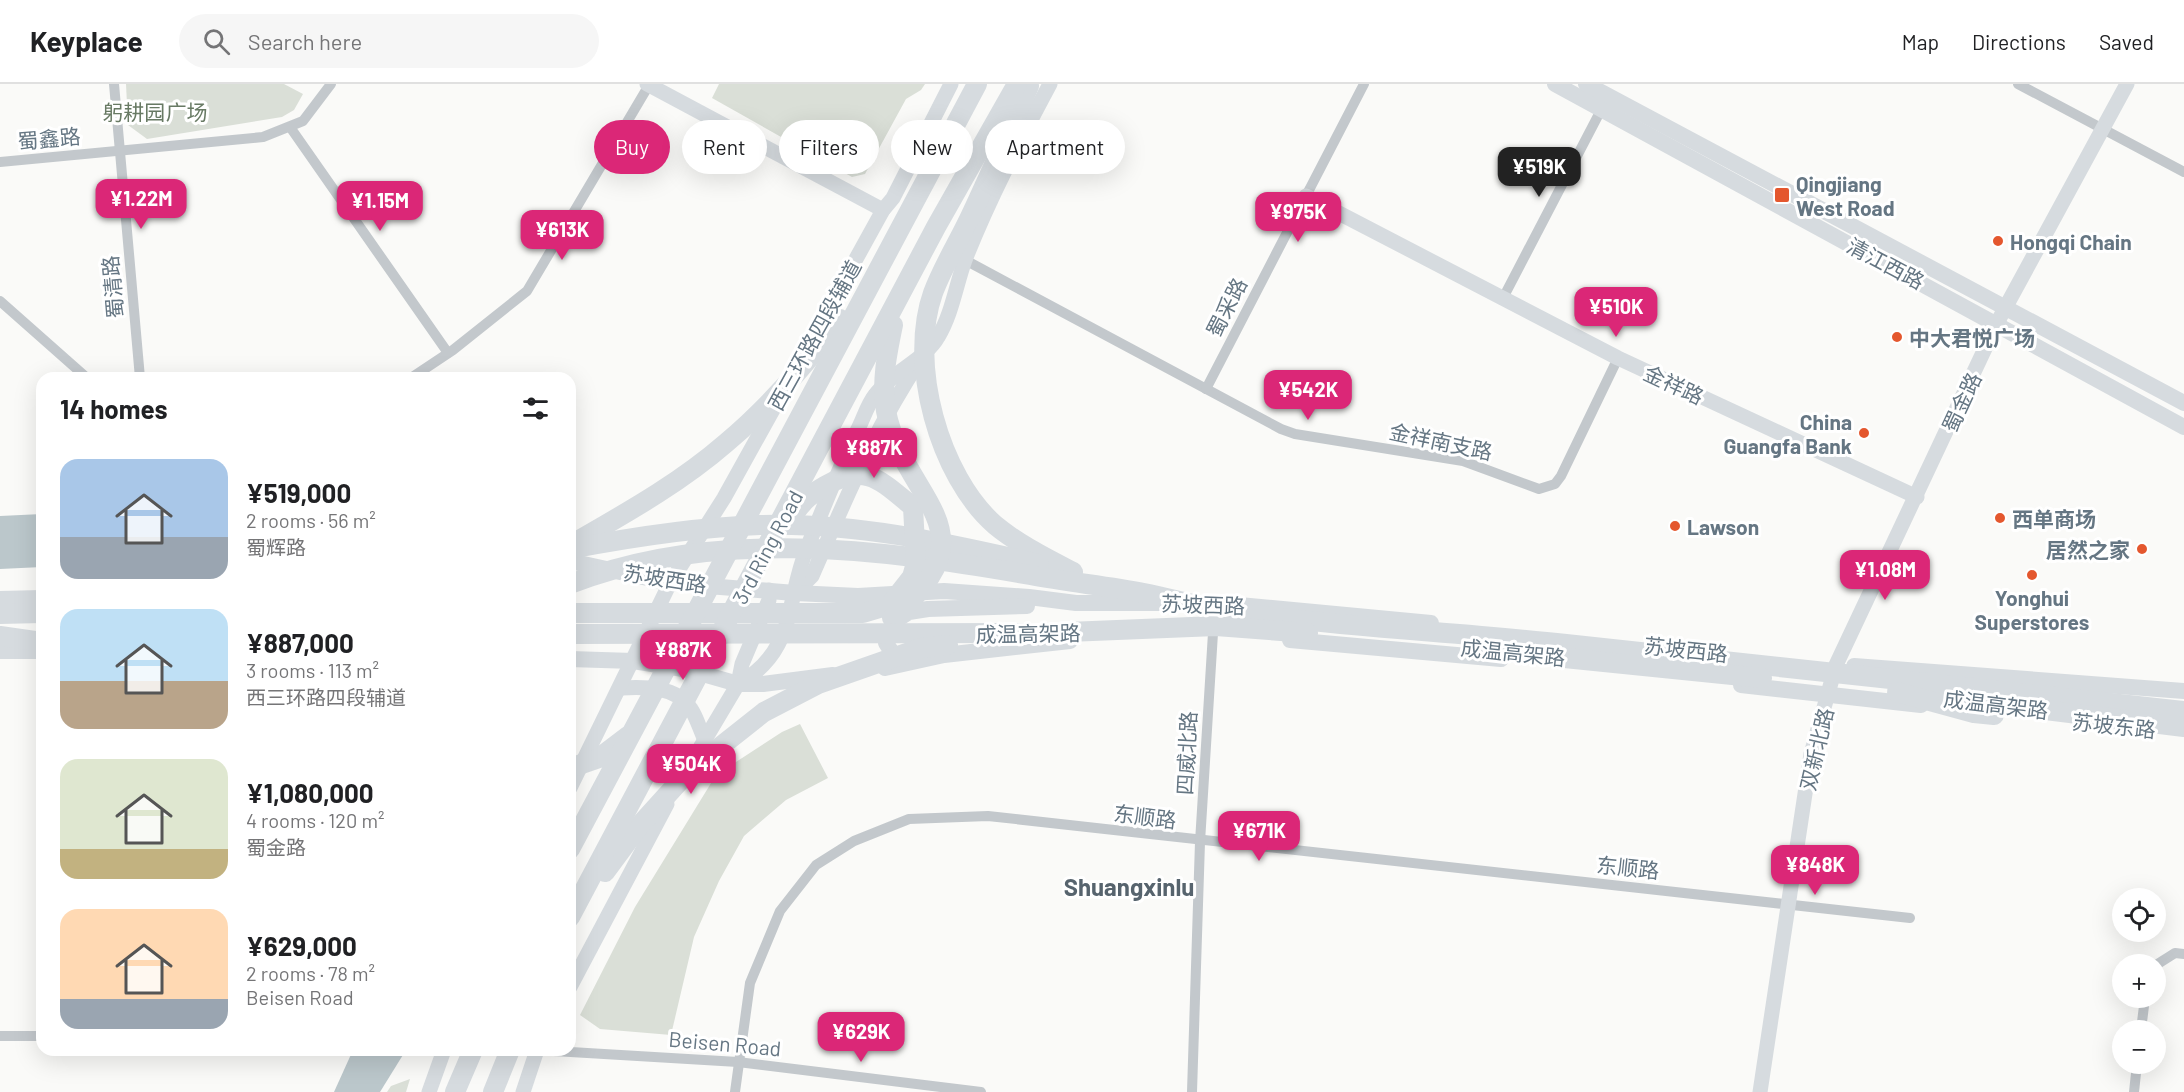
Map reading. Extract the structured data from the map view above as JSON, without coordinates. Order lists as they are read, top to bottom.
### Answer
{
  "streets": {
    "highway": ["3rd Ring Road", "成温高架路"],
    "main road": [
      "清江西路",
      "西三环路四段辅道",
      "金祥路",
      "蜀金路",
      "苏坡西路",
      "苏坡东路",
      "双新北路"
    ],
    "street": [
      "蜀鑫路",
      "蜀清路",
      "蜀采路",
      "金祥南支路",
      "四威北路",
      "东顺路",
      "Beisen Road"
    ]
  },
  "crossings": [
    ["蜀鑫路", "蜀清路"],
    ["清江西路", "蜀金路"],
    ["蜀采路", "金祥路"],
    ["蜀采路", "金祥南支路"],
    ["西三环路四段辅道", "苏坡西路"],
    ["金祥路", "蜀金路"],
    ["金祥路", "金祥南支路"],
    ["蜀金路", "苏坡西路"],
    ["蜀金路", "苏坡东路"],
    ["蜀金路", "双新北路"],
    ["苏坡西路", "苏坡东路"],
    ["苏坡西路", "双新北路"],
    ["苏坡西路", "四威北路"],
    ["苏坡东路", "双新北路"],
    ["双新北路", "东顺路"],
    ["四威北路", "东顺路"],
    ["东顺路", "Beisen Road"]
  ],
  "districts": ["Shuangxinlu"],
  "parks": ["躬耕园广场"],
  "places": {
    "transit": ["Qingjiang West Road"],
    "other": [
      "Hongqi Chain",
      "中大君悦广场",
      "China Guangfa Bank",
      "西单商场",
      "Lawson",
      "居然之家",
      "Yonghui Superstores"
    ]
  },
  "page": {
    "header": "Keyplace",
    "search": "Search here",
    "nav": ["Map", "Directions", "Saved"],
    "chip": [
      "Buy",
      "Rent",
      "Filters",
      "New",
      "Apartment"
    ],
    "price": [
      "¥519K",
      "¥1.22M",
      "¥1.15M",
      "¥975K",
      "¥613K",
      "¥510K",
      "¥542K",
      "¥887K",
      "¥1.08M",
      "¥887K",
      "¥504K",
      "¥671K",
      "¥848K",
      "¥629K"
    ],
    "heading": "14 homes",
    "list": [
      {
        "name": "¥519,000",
        "note": "2 rooms · 56 m² · 蜀辉路"
      },
      {
        "name": "¥887,000",
        "note": "3 rooms · 113 m² · 西三环路四段辅道"
      },
      {
        "name": "¥1,080,000",
        "note": "4 rooms · 120 m² · 蜀金路"
      },
      {
        "name": "¥629,000",
        "note": "2 rooms · 78 m² · Beisen Road"
      }
    ],
    "map_buttons": ["+", "−"]
  }
}
